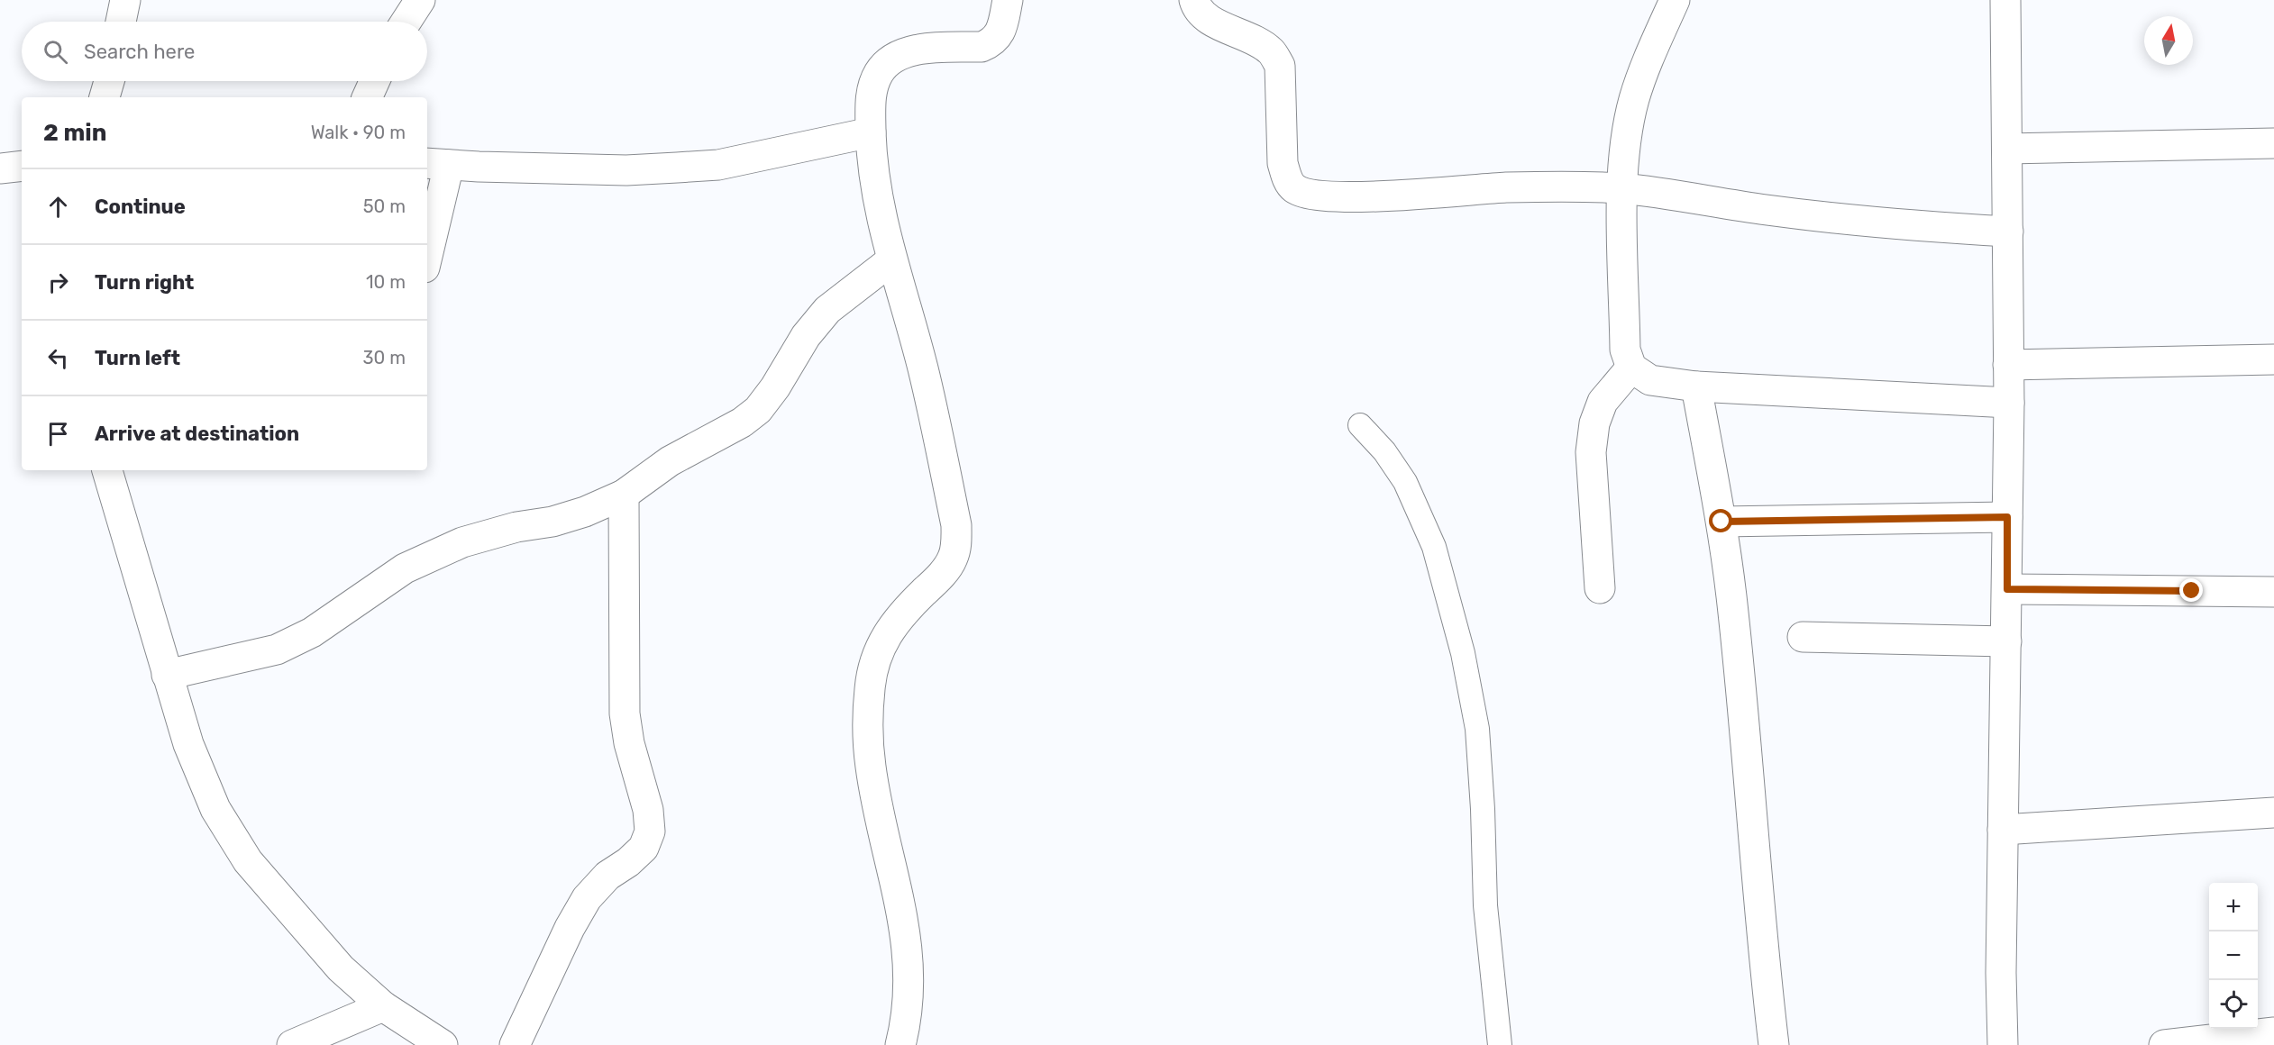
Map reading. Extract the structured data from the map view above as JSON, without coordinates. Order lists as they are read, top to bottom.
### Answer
{
  "north": "top",
  "page": {
    "search": "Search here",
    "heading": ["2 min", "Walk · 90 m"],
    "list": [
      ["Continue", "50 m"],
      ["Turn right", "10 m"],
      ["Turn left", "30 m"],
      "Arrive at destination"
    ],
    "map_buttons": ["+", "−"]
  }
}
